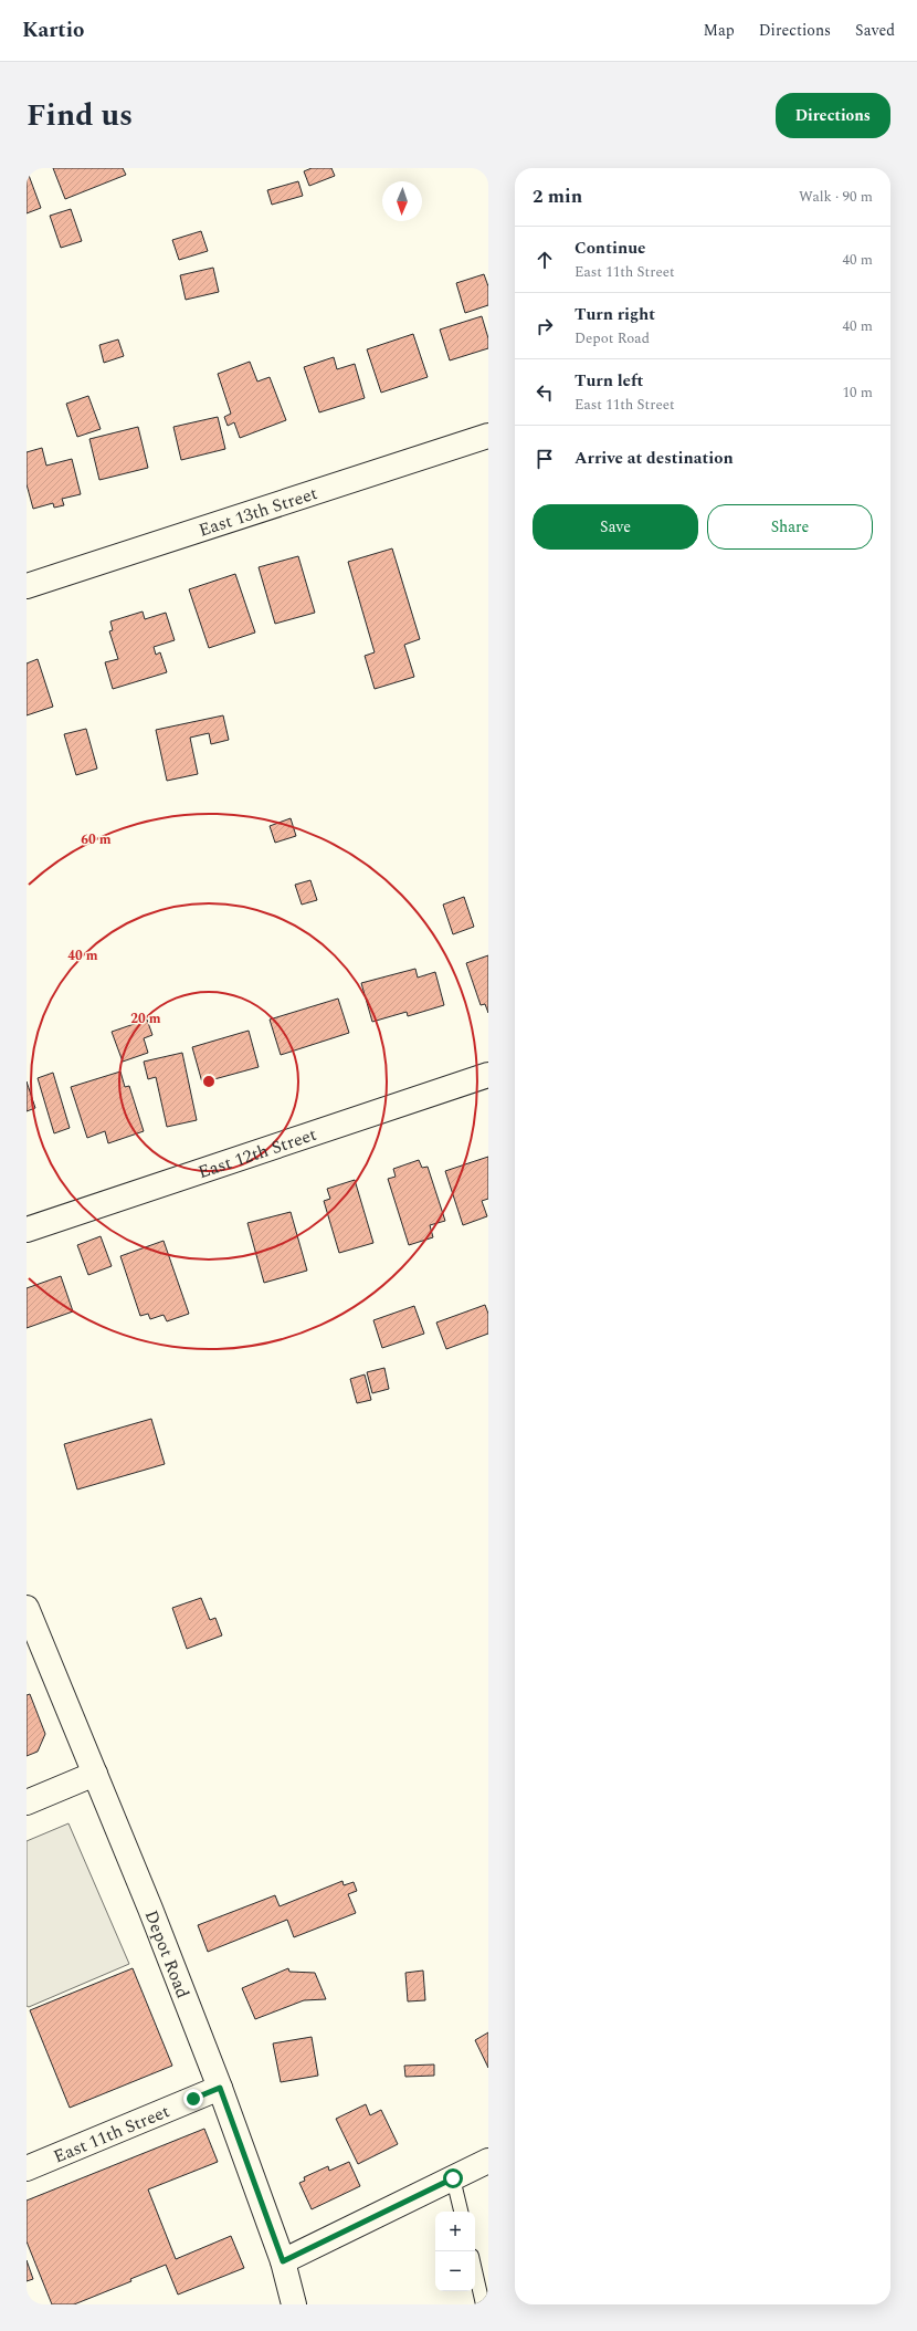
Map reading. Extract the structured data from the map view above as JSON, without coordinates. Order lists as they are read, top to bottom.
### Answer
{
  "streets": {
    "street": [
      "East 13th Street",
      "East 12th Street",
      "Depot Road",
      "East 11th Street"
    ]
  },
  "crossings": [
    ["Depot Road", "East 11th Street"]
  ],
  "north": "bottom",
  "page": {
    "header": "Kartio",
    "nav": ["Map", "Directions", "Saved"],
    "title": "Find us",
    "buttons": [
      "Directions",
      ["Save", "Share"]
    ],
    "heading": ["2 min", "Walk · 90 m"],
    "list": [
      ["Continue", "East 11th Street", "40 m"],
      ["Turn right", "Depot Road", "40 m"],
      ["Turn left", "East 11th Street", "10 m"],
      "Arrive at destination"
    ],
    "map_buttons": ["+", "−"]
  },
  "rings": ["60 m", "40 m", "20 m"]
}
